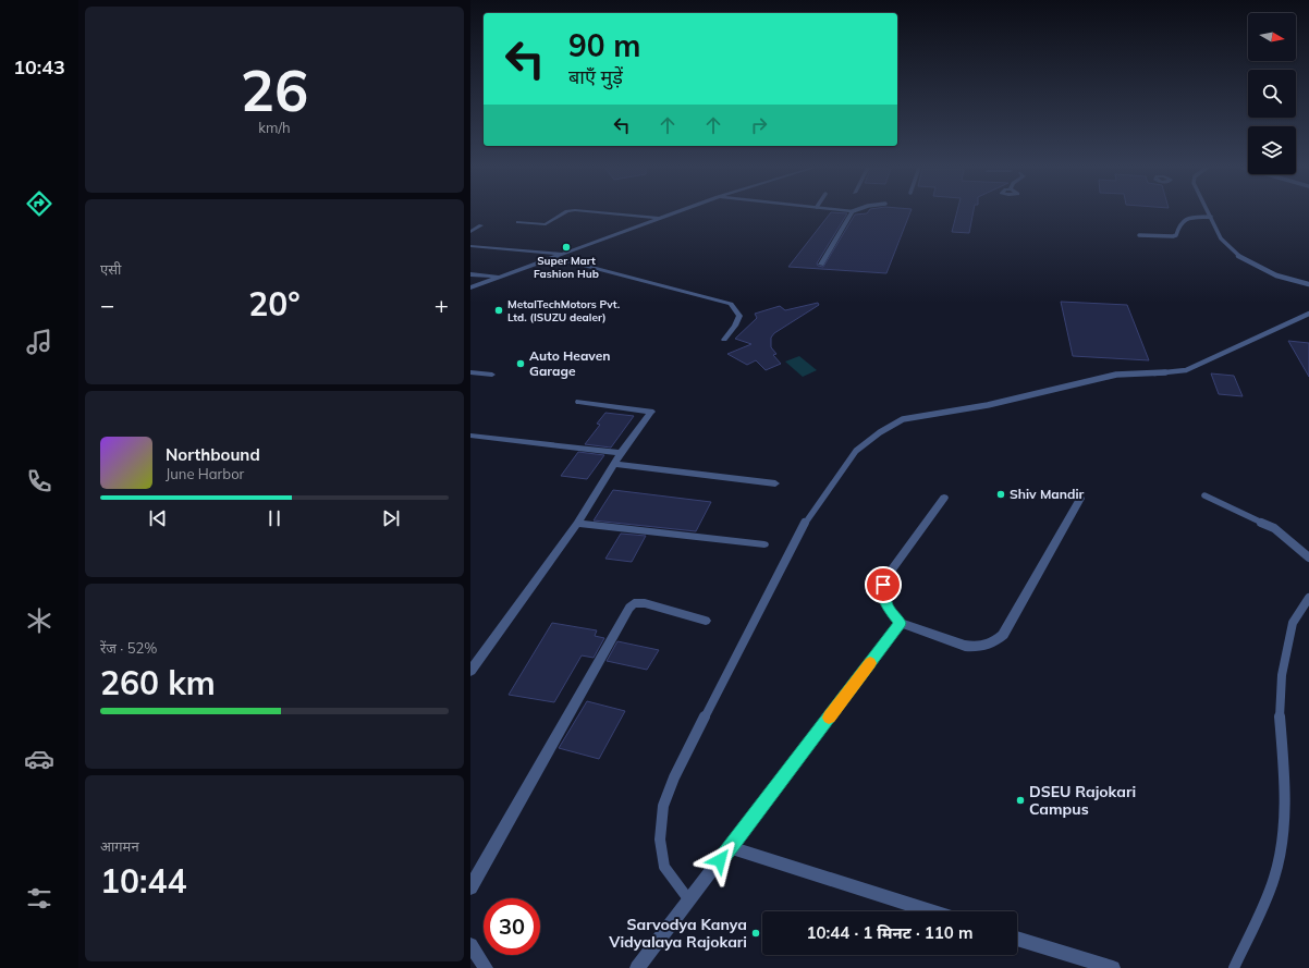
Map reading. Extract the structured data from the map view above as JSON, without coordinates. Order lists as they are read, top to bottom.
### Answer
{
  "places": [
    "Super Mart Fashion Hub",
    "MetalTechMotors Pvt. Ltd. (ISUZU dealer)",
    "Auto Heaven Garage",
    "Shiv Mandir",
    "DSEU Rajokari Campus",
    "Sarvodya Kanya Vidyalaya Rajokari"
  ],
  "north": "right",
  "page": {
    "tabs": "10:43",
    "tile": [
      ["26", "km/h"],
      "एसी",
      ["रेंज · 52%", "260 km"],
      ["आगमन", "10:44"]
    ],
    "turn": ["90 m", "बाएँ मुड़ें"],
    "heat": ["−", "20°", "+"],
    "song": ["Northbound", "June Harbor"],
    "limit": "30",
    "trip": "10:44 · 1 मिनट · 110 m"
  }
}
